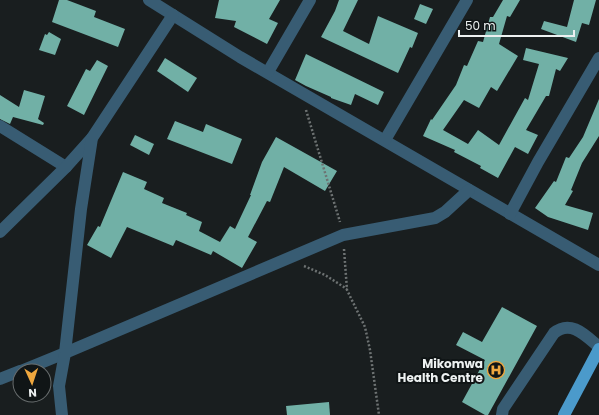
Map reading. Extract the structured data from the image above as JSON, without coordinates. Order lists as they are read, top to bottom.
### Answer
{
  "places": {
    "hospital": ["Mikomwa Health Centre"]
  },
  "scale_bar": "50 m",
  "north": "bottom"
}
